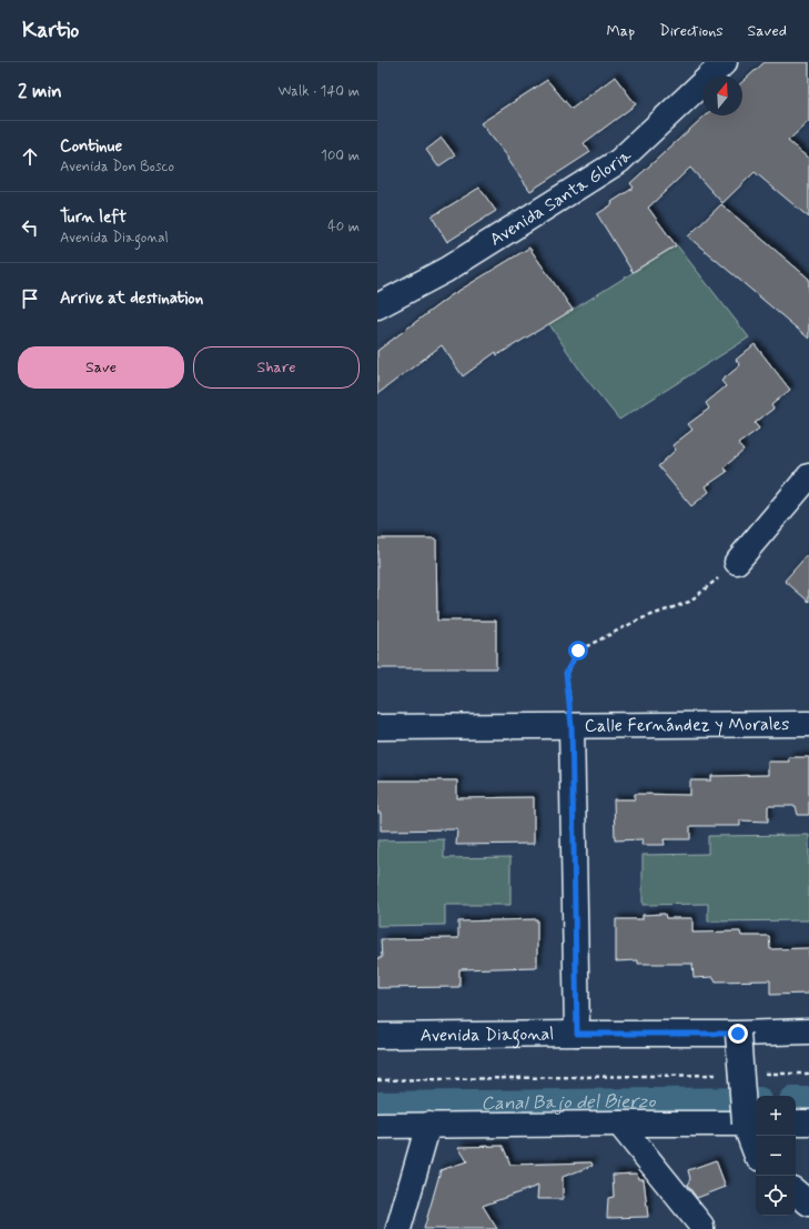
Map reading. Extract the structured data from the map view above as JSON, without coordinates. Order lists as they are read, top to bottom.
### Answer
{
  "streets": {
    "street": ["Avenida Santa Gloria", "Calle Fernández y Morales", "Avenida Diagonal"]
  },
  "water": ["Canal Bajo del Bierzo"],
  "north": "top",
  "page": {
    "header": "Kartio",
    "nav": ["Map", "Directions", "Saved"],
    "heading": ["2 min", "Walk · 140 m"],
    "list": [
      ["Continue", "Avenida Don Bosco", "100 m"],
      ["Turn left", "Avenida Diagonal", "40 m"],
      "Arrive at destination"
    ],
    "buttons": ["Save", "Share"],
    "map_buttons": ["+", "−"]
  }
}
